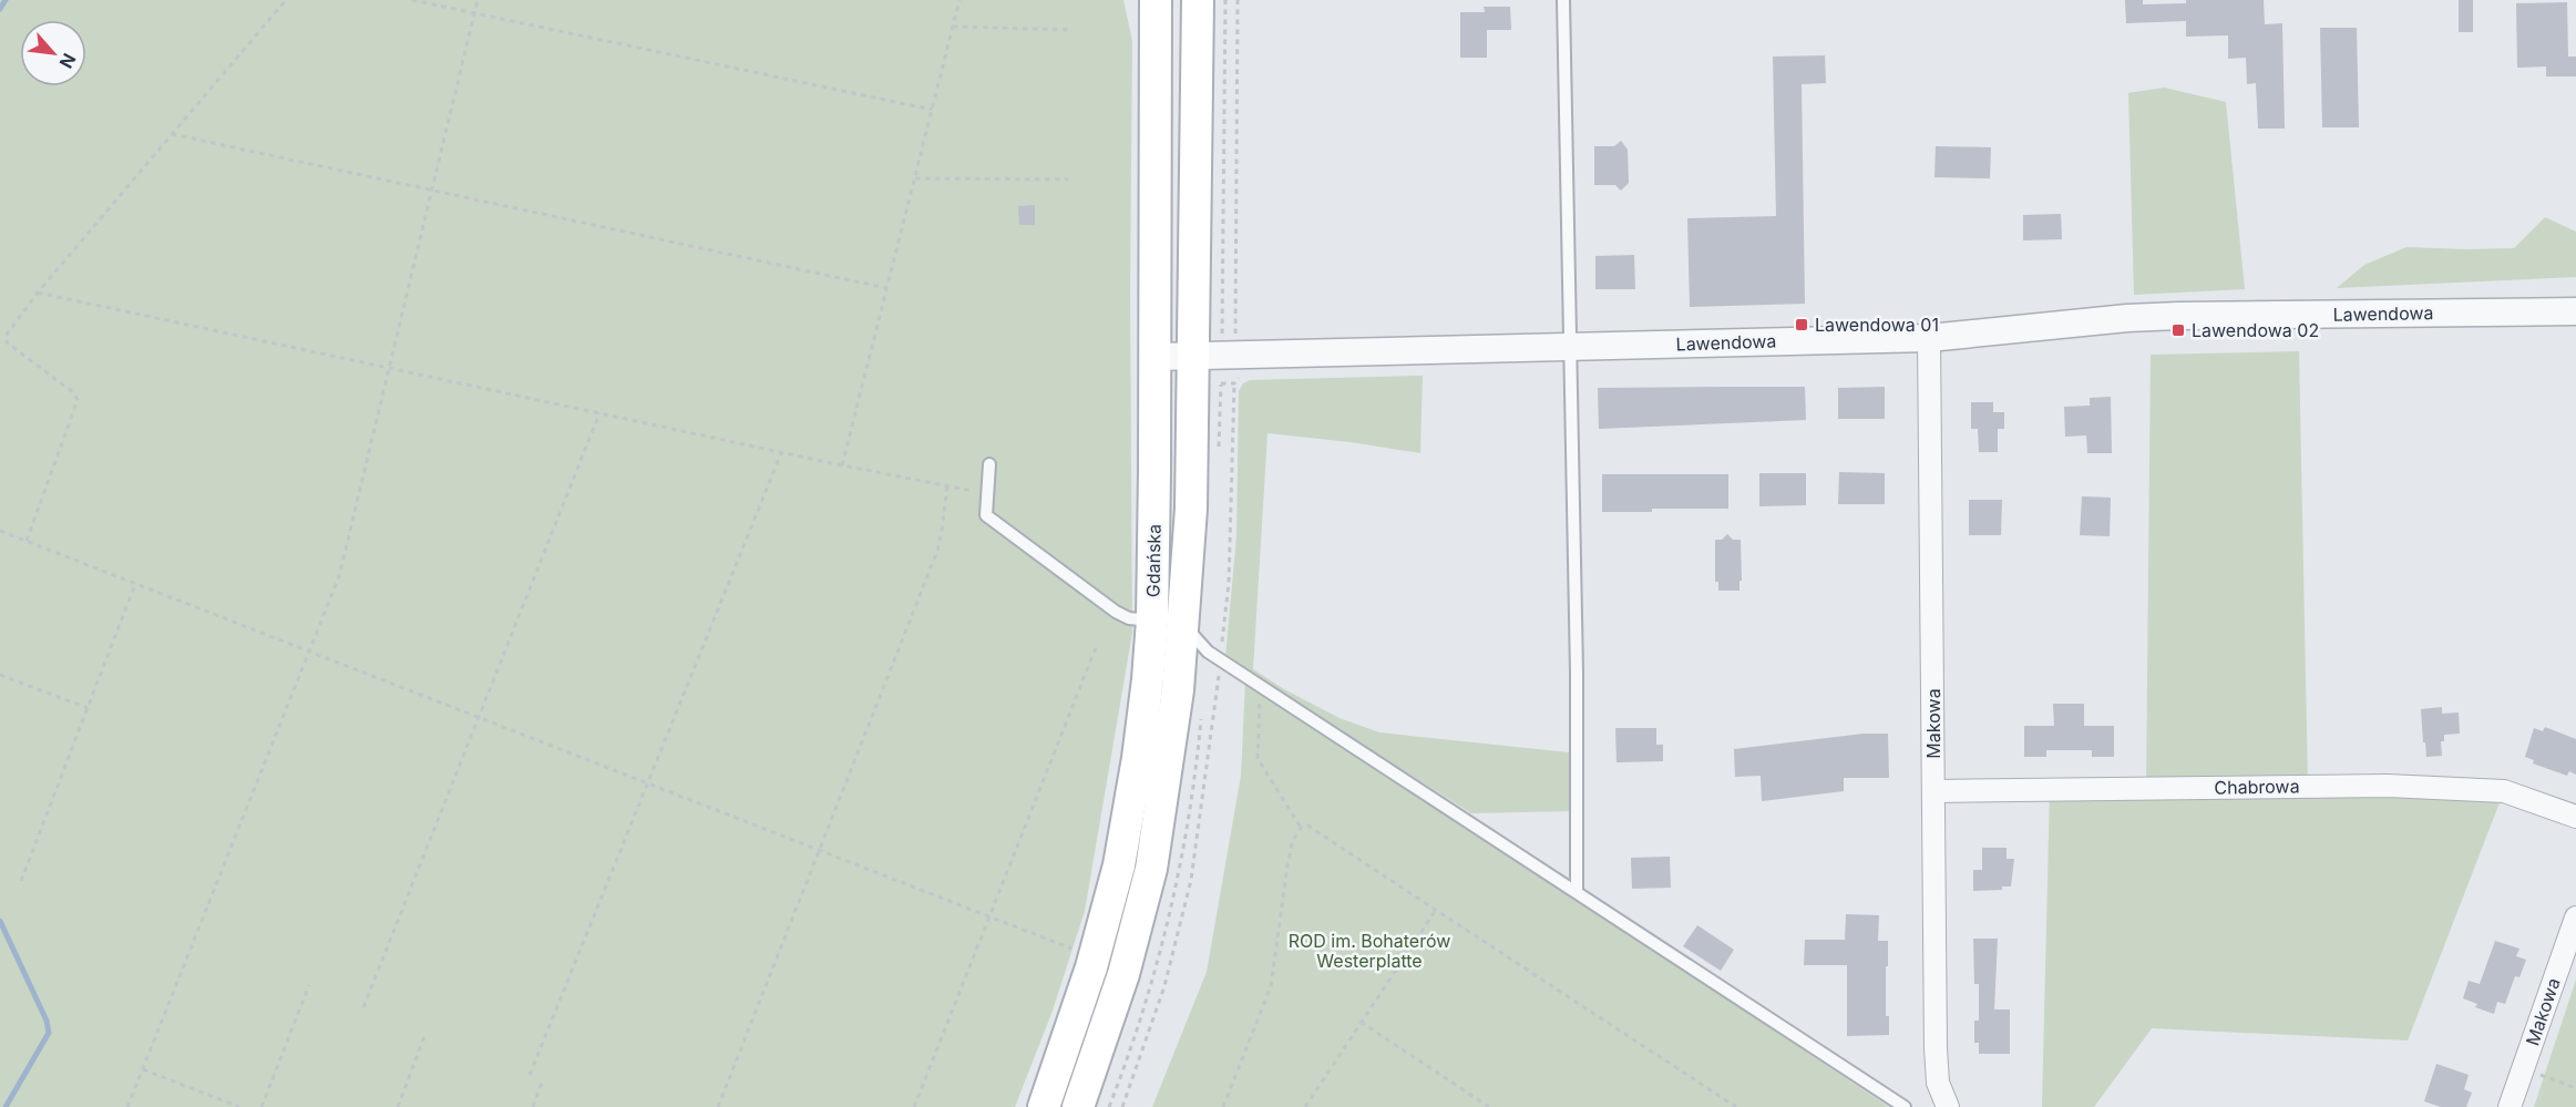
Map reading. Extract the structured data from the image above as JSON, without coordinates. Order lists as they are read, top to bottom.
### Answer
{
  "streets": {
    "main road": ["Gdańska"],
    "street": ["Lawendowa", "Makowa", "Chabrowa"]
  },
  "crossings": [
    ["Lawendowa", "Gdańska"],
    ["Lawendowa", "Makowa"],
    ["Makowa", "Chabrowa"]
  ],
  "parks": ["ROD im. Bohaterów Westerplatte"],
  "places": {
    "transit": ["Lawendowa 01", "Lawendowa 02"]
  },
  "north": "bottom right"
}
